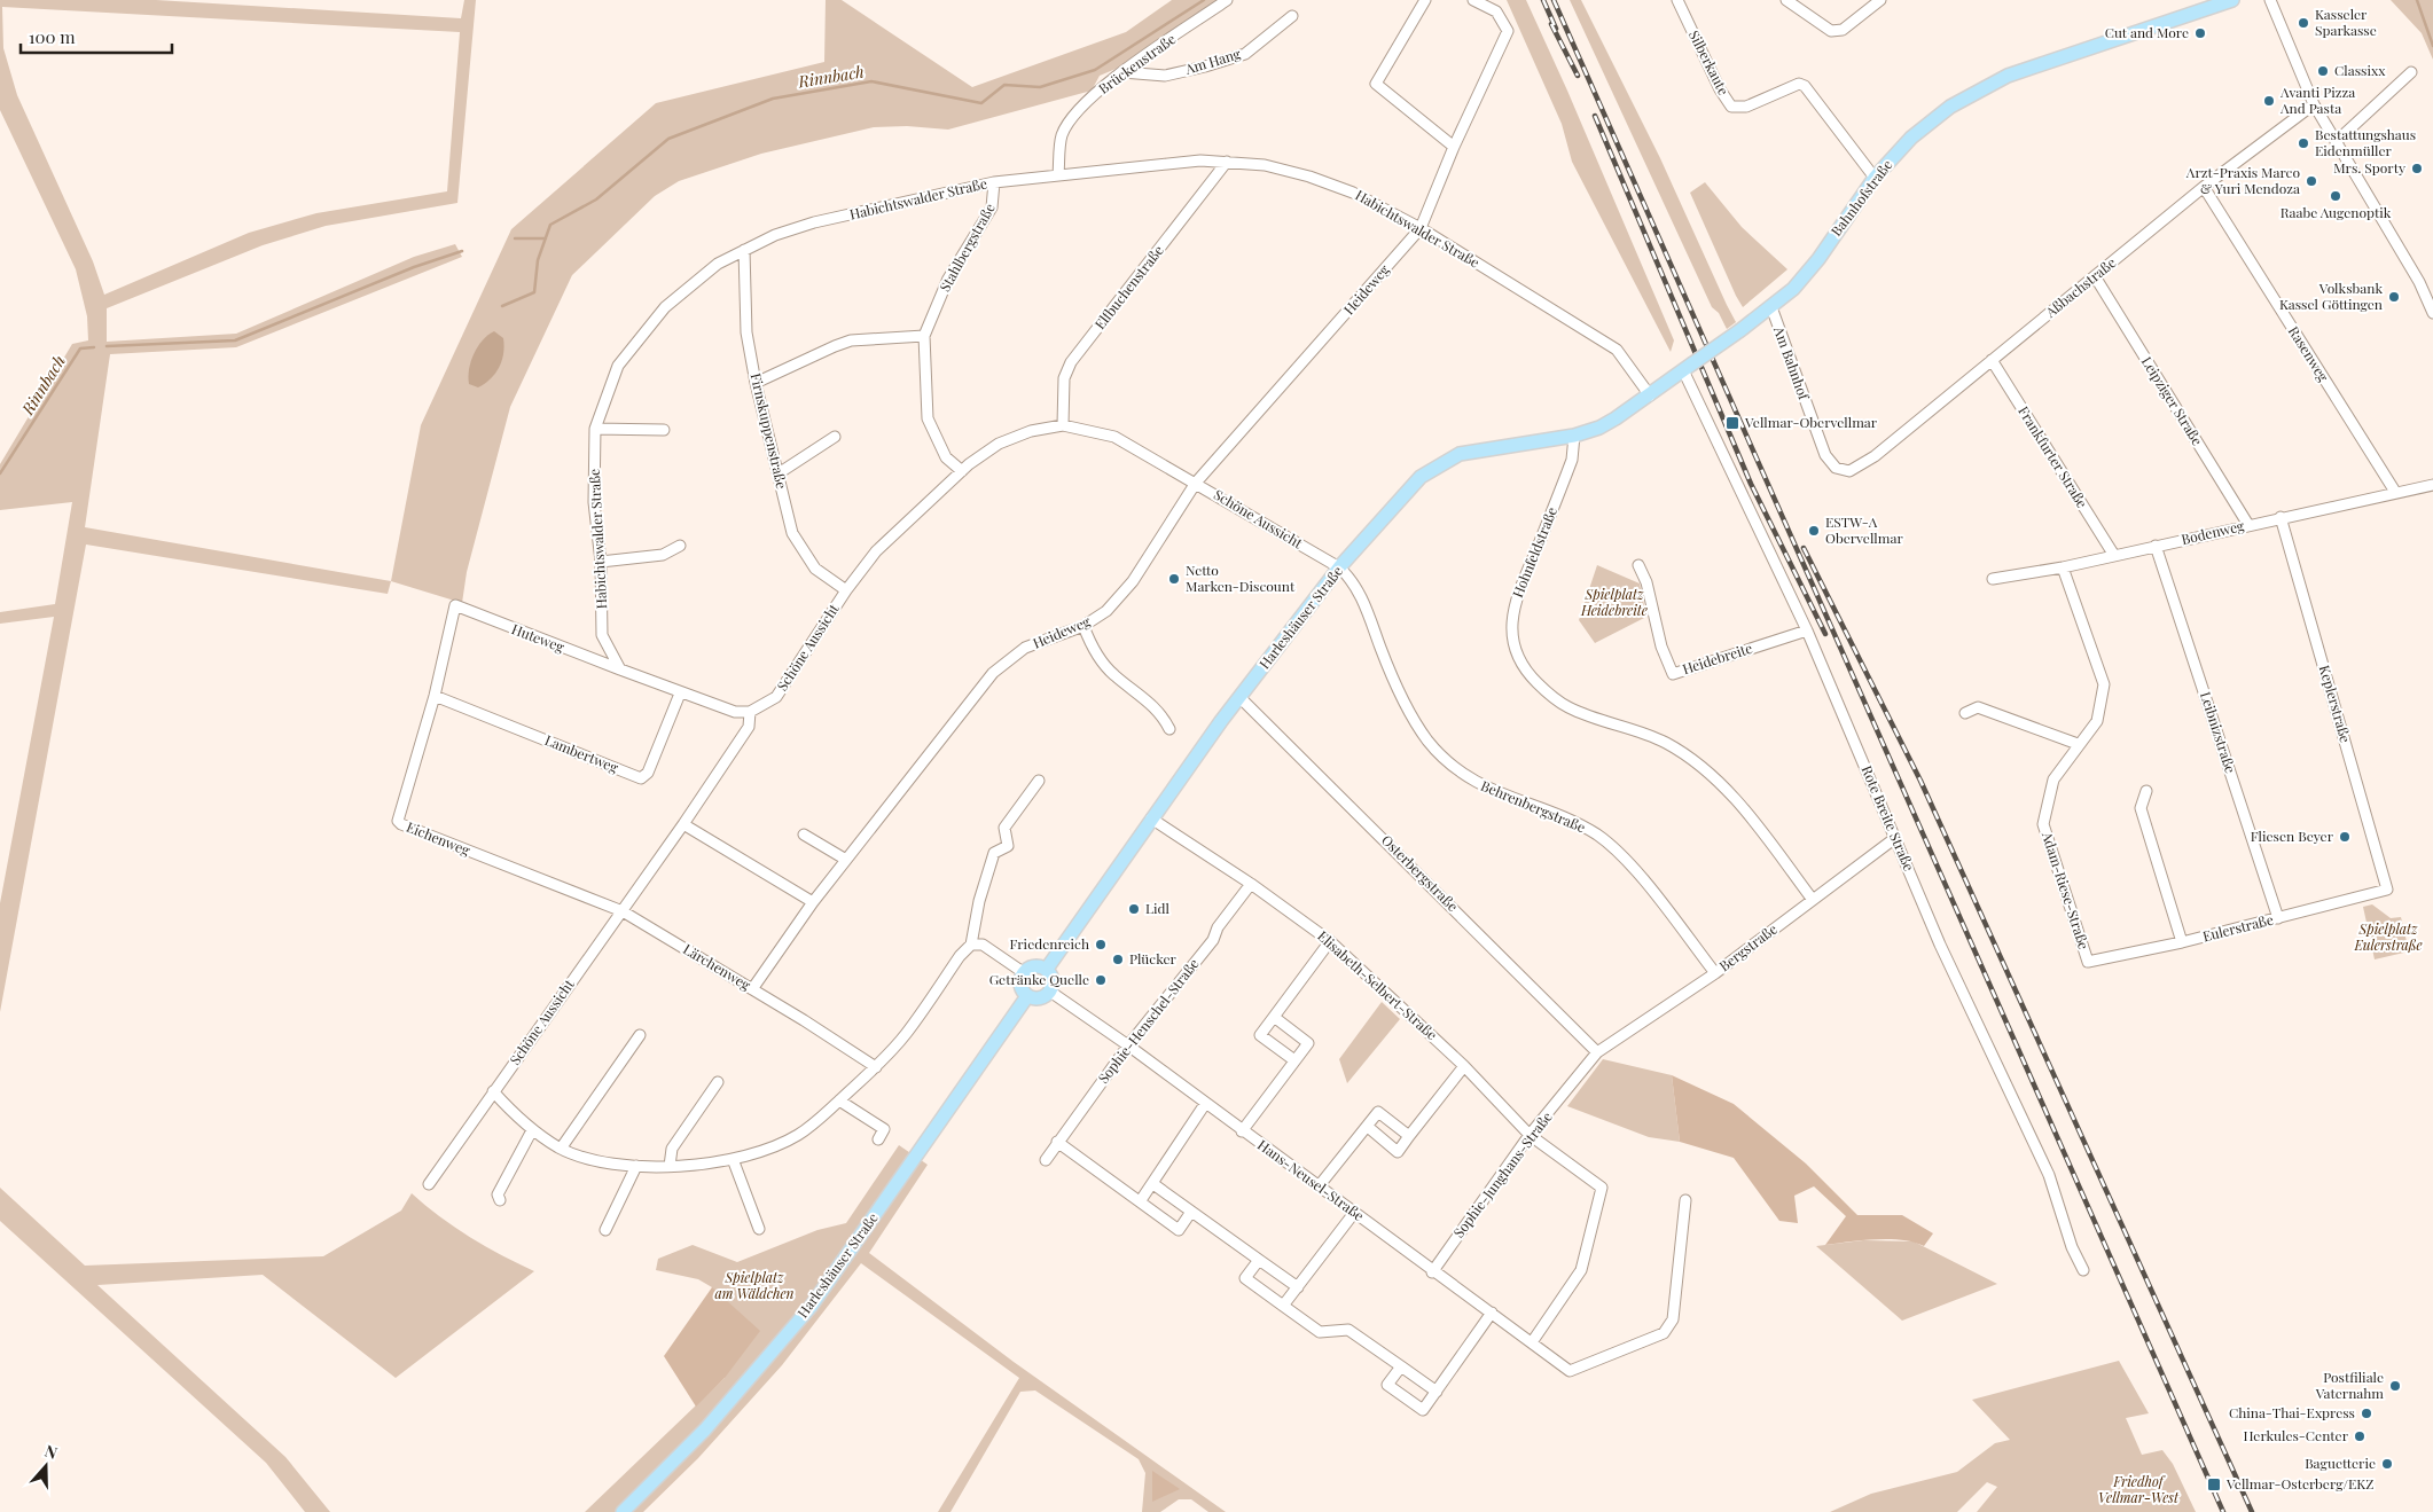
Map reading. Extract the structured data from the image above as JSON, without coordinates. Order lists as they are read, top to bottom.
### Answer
{
  "streets": {
    "main road": ["Bahnhofstraße", "Harleshäuser Straße"],
    "street": [
      "Am Hang",
      "Silberkaute",
      "Brückenstraße",
      "Habichtswalder Straße",
      "Stahlbergstraße",
      "Elfbuchenstraße",
      "Aßbachstraße",
      "Heideweg",
      "Rasenweg",
      "Am Bahnhof",
      "Leipziger Straße",
      "Firnskuppenstraße",
      "Frankfurter Straße",
      "Schöne Aussicht",
      "Bodenweg",
      "Hohnfeldstraße",
      "Huteweg",
      "Heidebreite",
      "Keplerstraße",
      "Leibnizstraße",
      "Lambertweg",
      "Behrenbergstraße",
      "Rote Breite Straße",
      "Eichenweg",
      "Osterbergstraße",
      "Adam-Riese-Straße",
      "Eulerstraße",
      "Bergstraße",
      "Lärchenweg",
      "Elisabeth-Selbert-Straße",
      "Sophie-Henschel-Straße",
      "Sophie-Junghans-Straße",
      "Hans-Neusel-Straße"
    ]
  },
  "crossings": [
    ["Am Hang", "Brückenstraße"],
    ["Silberkaute", "Bahnhofstraße"],
    ["Brückenstraße", "Habichtswalder Straße"],
    ["Bahnhofstraße", "Habichtswalder Straße"],
    ["Bahnhofstraße", "Am Bahnhof"],
    ["Bahnhofstraße", "Harleshäuser Straße"],
    ["Bahnhofstraße", "Rote Breite Straße"],
    ["Habichtswalder Straße", "Stahlbergstraße"],
    ["Habichtswalder Straße", "Elfbuchenstraße"],
    ["Habichtswalder Straße", "Heideweg"],
    ["Habichtswalder Straße", "Firnskuppenstraße"],
    ["Habichtswalder Straße", "Harleshäuser Straße"],
    ["Habichtswalder Straße", "Huteweg"],
    ["Stahlbergstraße", "Schöne Aussicht"],
    ["Elfbuchenstraße", "Schöne Aussicht"],
    ["Aßbachstraße", "Rasenweg"],
    ["Aßbachstraße", "Am Bahnhof"],
    ["Aßbachstraße", "Leipziger Straße"],
    ["Aßbachstraße", "Frankfurter Straße"],
    ["Heideweg", "Schöne Aussicht"],
    ["Heideweg", "Lärchenweg"],
    ["Rasenweg", "Bodenweg"],
    ["Leipziger Straße", "Bodenweg"],
    ["Firnskuppenstraße", "Schöne Aussicht"],
    ["Frankfurter Straße", "Bodenweg"],
    ["Schöne Aussicht", "Harleshäuser Straße"],
    ["Schöne Aussicht", "Behrenbergstraße"],
    ["Schöne Aussicht", "Eichenweg"],
    ["Schöne Aussicht", "Lärchenweg"],
    ["Bodenweg", "Keplerstraße"],
    ["Bodenweg", "Leibnizstraße"],
    ["Bodenweg", "Adam-Riese-Straße"],
    ["Hohnfeldstraße", "Harleshäuser Straße"],
    ["Hohnfeldstraße", "Bergstraße"],
    ["Harleshäuser Straße", "Behrenbergstraße"],
    ["Harleshäuser Straße", "Osterbergstraße"],
    ["Harleshäuser Straße", "Elisabeth-Selbert-Straße"],
    ["Harleshäuser Straße", "Hans-Neusel-Straße"],
    ["Huteweg", "Eichenweg"],
    ["Heidebreite", "Rote Breite Straße"],
    ["Keplerstraße", "Eulerstraße"],
    ["Leibnizstraße", "Eulerstraße"],
    ["Lambertweg", "Eichenweg"],
    ["Behrenbergstraße", "Bergstraße"],
    ["Rote Breite Straße", "Bergstraße"],
    ["Eichenweg", "Lärchenweg"],
    ["Osterbergstraße", "Bergstraße"],
    ["Osterbergstraße", "Sophie-Junghans-Straße"],
    ["Adam-Riese-Straße", "Eulerstraße"],
    ["Bergstraße", "Sophie-Junghans-Straße"],
    ["Elisabeth-Selbert-Straße", "Sophie-Henschel-Straße"],
    ["Elisabeth-Selbert-Straße", "Sophie-Junghans-Straße"],
    ["Elisabeth-Selbert-Straße", "Hans-Neusel-Straße"],
    ["Sophie-Henschel-Straße", "Hans-Neusel-Straße"],
    ["Sophie-Junghans-Straße", "Hans-Neusel-Straße"]
  ],
  "water": ["Rinnbach"],
  "parks": [
    "Spielplatz Heidebreite",
    "Spielplatz Eulerstraße",
    "Spielplatz am Wäldchen",
    "Friedhof Vellmar-West"
  ],
  "places": {
    "other": [
      "Kasseler Sparkasse",
      "Cut and More",
      "Classixx",
      "Avanti Pizza And Pasta",
      "Bestattungshaus Eidenmüller",
      "Mrs. Sporty",
      "Arzt-Praxis Marco & Yuri Mendoza",
      "Raabe Augenoptik",
      "Volksbank Kassel Göttingen",
      "ESTW-A Obervellmar",
      "Netto Marken-Discount",
      "Fliesen Beyer",
      "Lidl",
      "Friedenreich",
      "Plücker",
      "Getränke Quelle",
      "Postfiliale Vaternahm",
      "China-Thai-Express",
      "Herkules-Center",
      "Baguetterie"
    ],
    "transit": ["Vellmar-Obervellmar", "Vellmar-Osterberg/EKZ"]
  },
  "scale_bar": "100 m",
  "north": "top"
}
